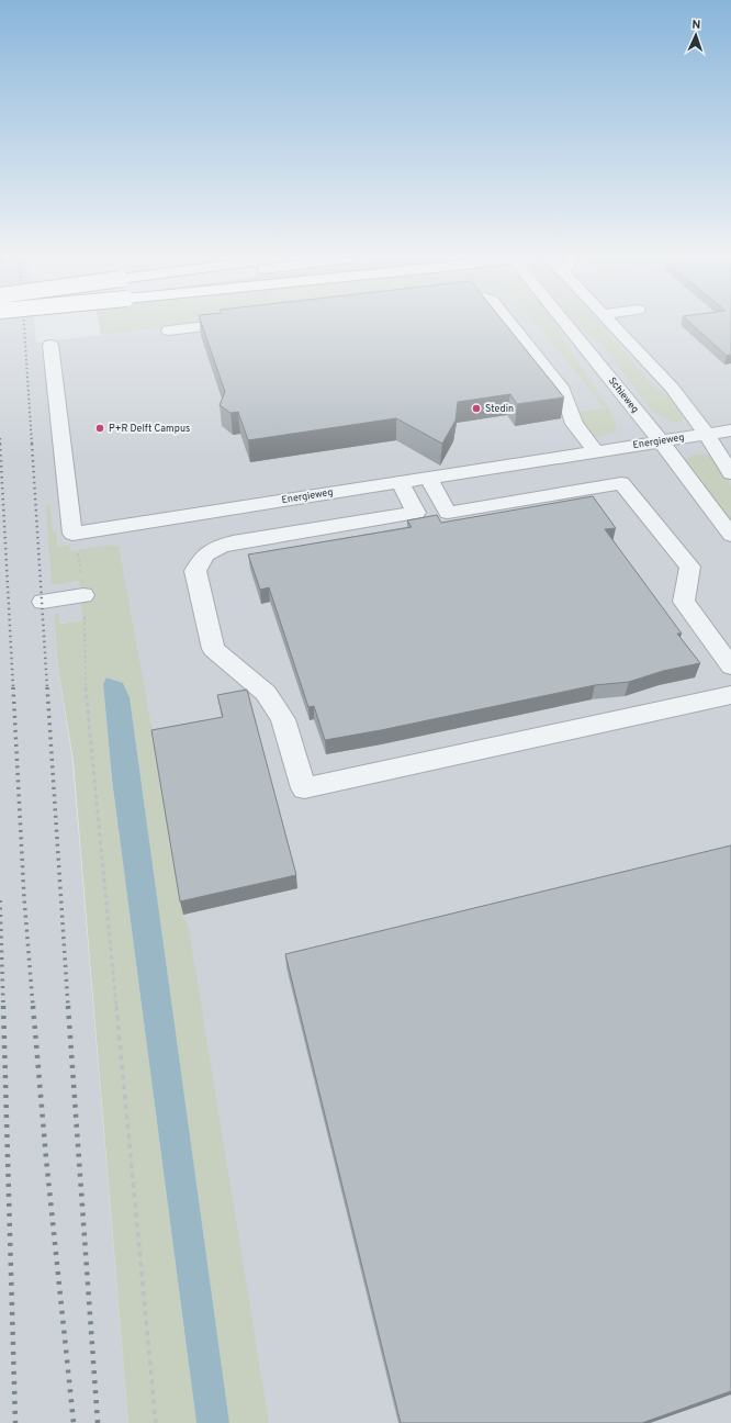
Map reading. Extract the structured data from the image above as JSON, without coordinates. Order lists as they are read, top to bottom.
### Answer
{
  "streets": {
    "street": ["Schieweg", "Energieweg"]
  },
  "crossings": [
    ["Schieweg", "Energieweg"]
  ],
  "places": ["Stedin", "P+R Delft Campus"],
  "north": "top"
}
